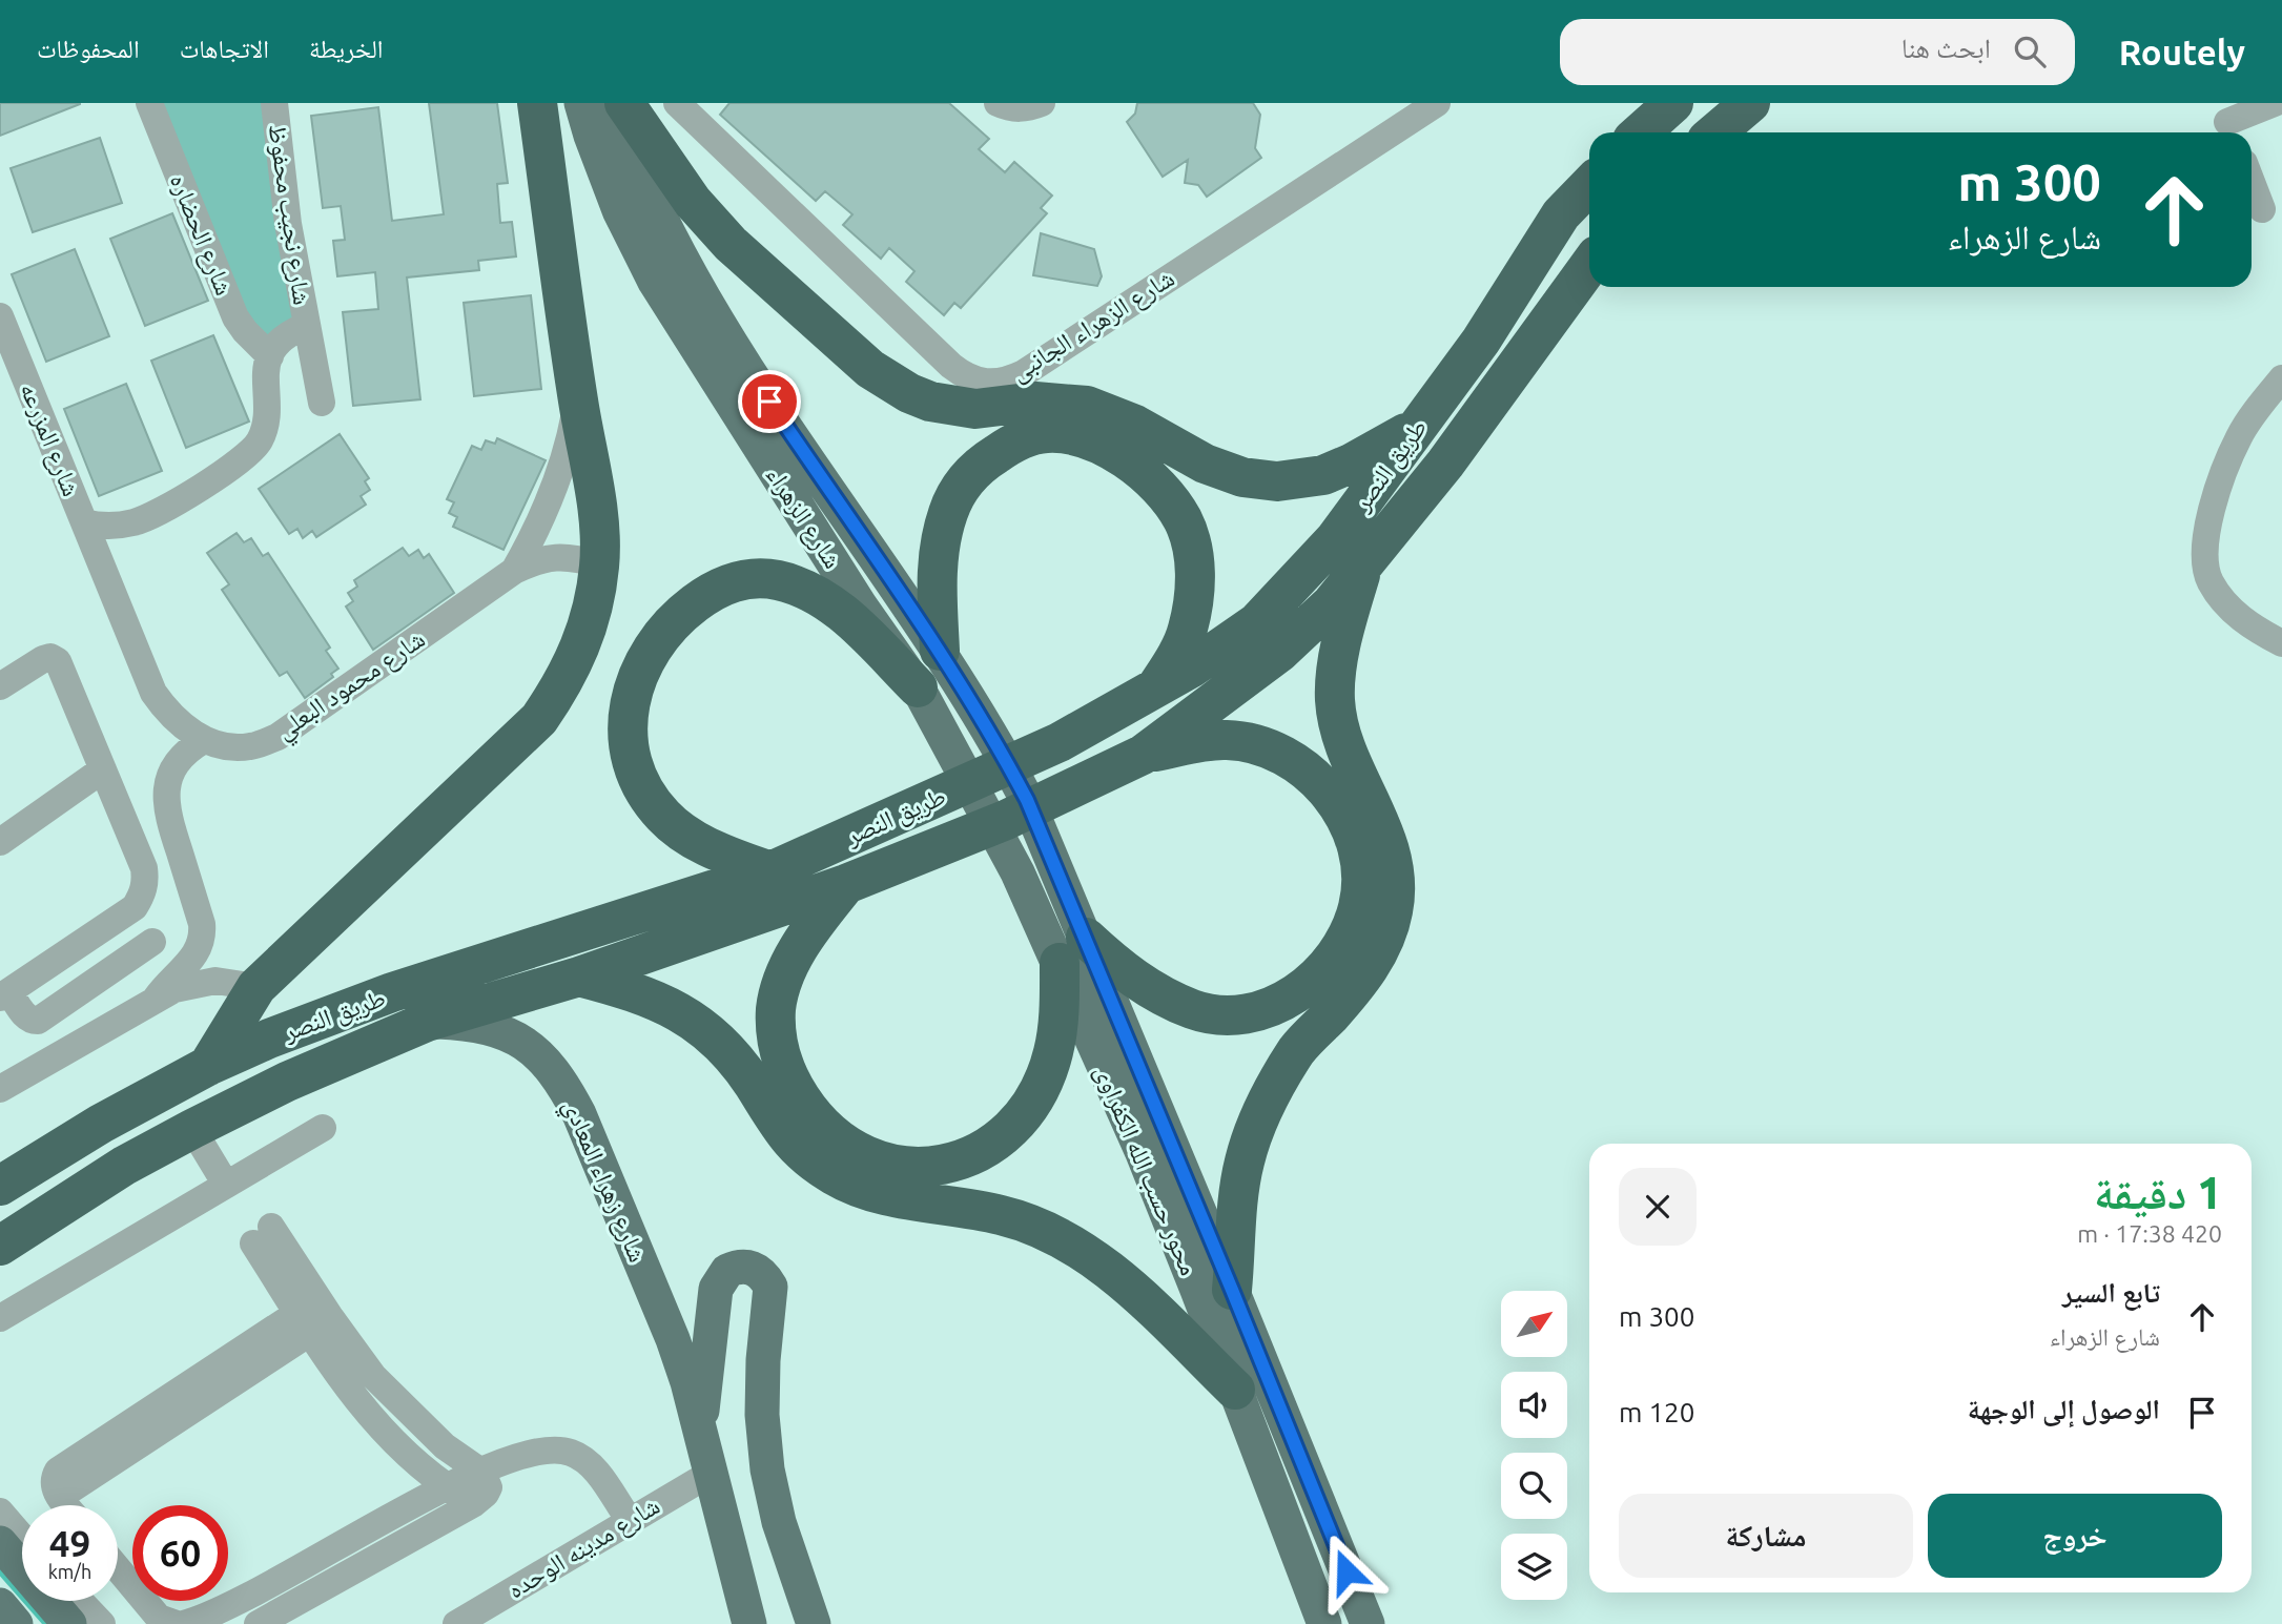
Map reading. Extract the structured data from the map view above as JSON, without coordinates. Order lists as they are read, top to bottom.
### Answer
{
  "streets": {
    "highway": ["طريق النصر"],
    "main road": ["شارع الزهراء", "محور حسب الله الكفراوى", "شارع زهراء المعادي"],
    "street": [
      "شارع نجيب محفوظ",
      "شارع الحضاره",
      "شارع الزهراء الجانبى",
      "شارع المزرعه",
      "شارع محمود البعلي",
      "شارع مدينه الوحده"
    ]
  },
  "crossings": [
    ["شارع نجيب محفوظ", "شارع الحضاره"],
    ["شارع المزرعه", "شارع محمود البعلي"],
    ["طريق النصر", "شارع زهراء المعادي"],
    ["شارع الزهراء", "محور حسب الله الكفراوى"],
    ["شارع زهراء المعادي", "شارع مدينه الوحده"]
  ],
  "north": "top right",
  "page": {
    "header": "Routely",
    "search": "ابحث هنا",
    "nav": ["الخريطة", "الاتجاهات", "المحفوظات"],
    "turn": ["300 m", "شارع الزهراء"],
    "heading": ["1 دقيقة", "420 m · 17:38"],
    "list": [
      {
        "name": "تابع السير",
        "note": "شارع الزهراء",
        "value": "300 m"
      },
      {
        "name": "الوصول إلى الوجهة",
        "value": "120 m"
      }
    ],
    "buttons": ["خروج", "مشاركة"],
    "speed": "49 km/h",
    "limit": "60"
  }
}
